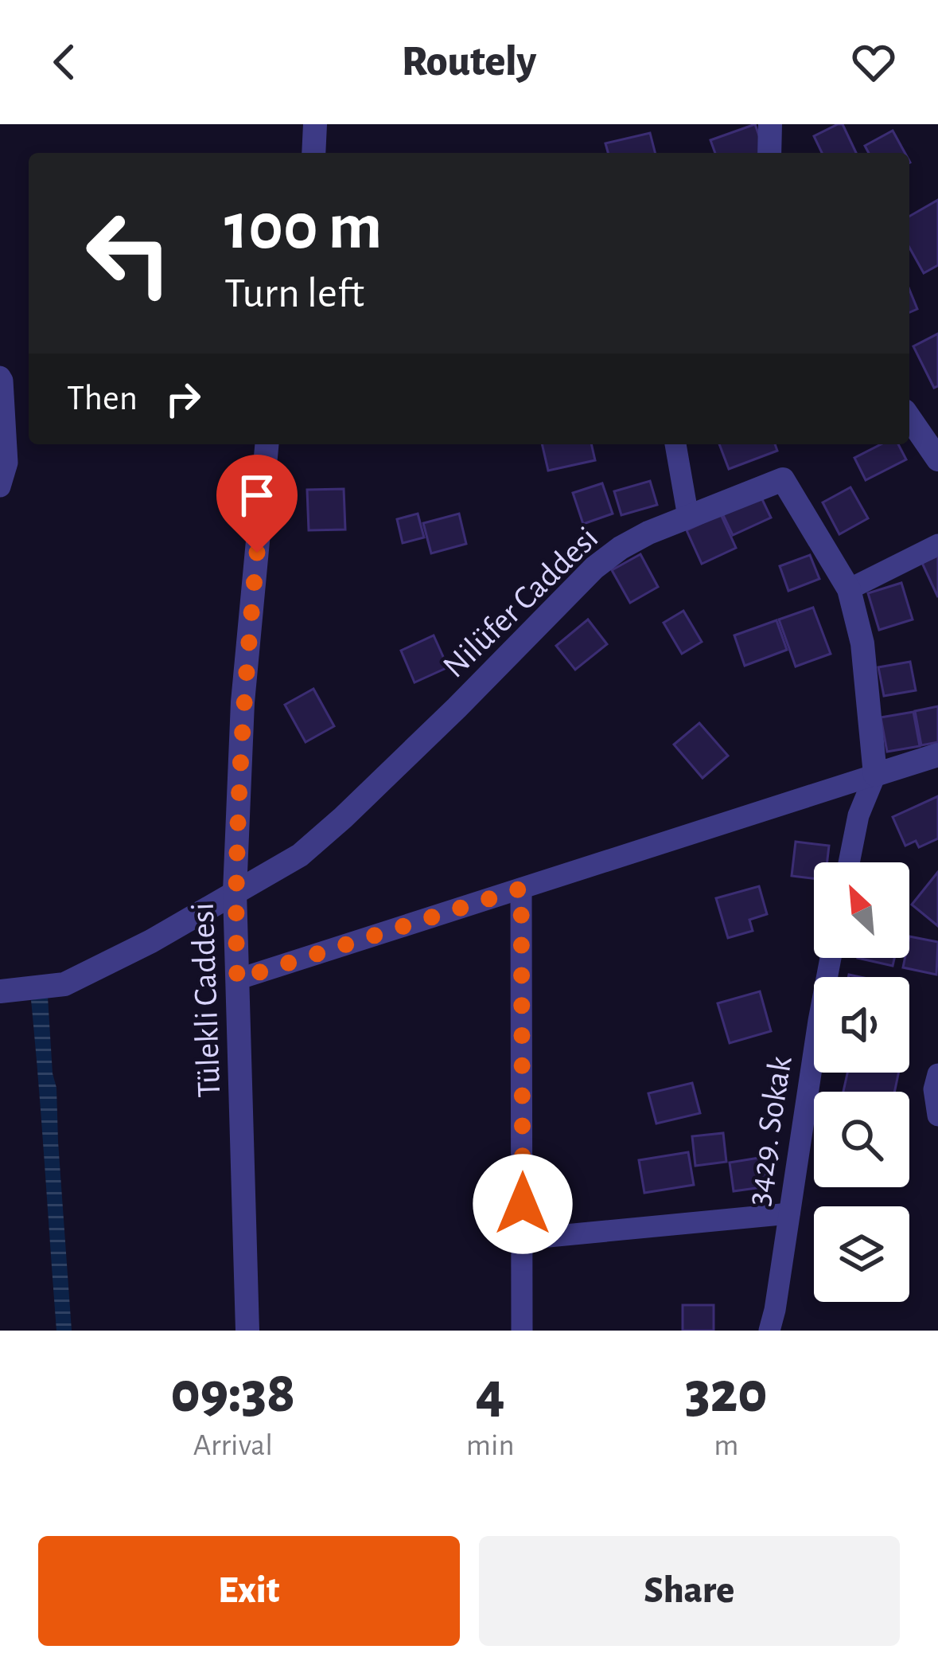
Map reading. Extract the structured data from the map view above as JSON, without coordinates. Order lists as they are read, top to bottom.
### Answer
{
  "streets": {
    "street": ["Nilüfer Caddesi", "Tülekli Caddesi", "3429. Sokak"]
  },
  "crossings": [
    ["Nilüfer Caddesi", "Tülekli Caddesi"]
  ],
  "north": "top left",
  "page": {
    "header": "Routely",
    "turn": ["100 m", "Turn left"],
    "then": "Then",
    "eta": [
      "09:38",
      "Arrival",
      "4",
      "min",
      "320",
      "m"
    ],
    "buttons": ["Exit", "Share"]
  }
}
